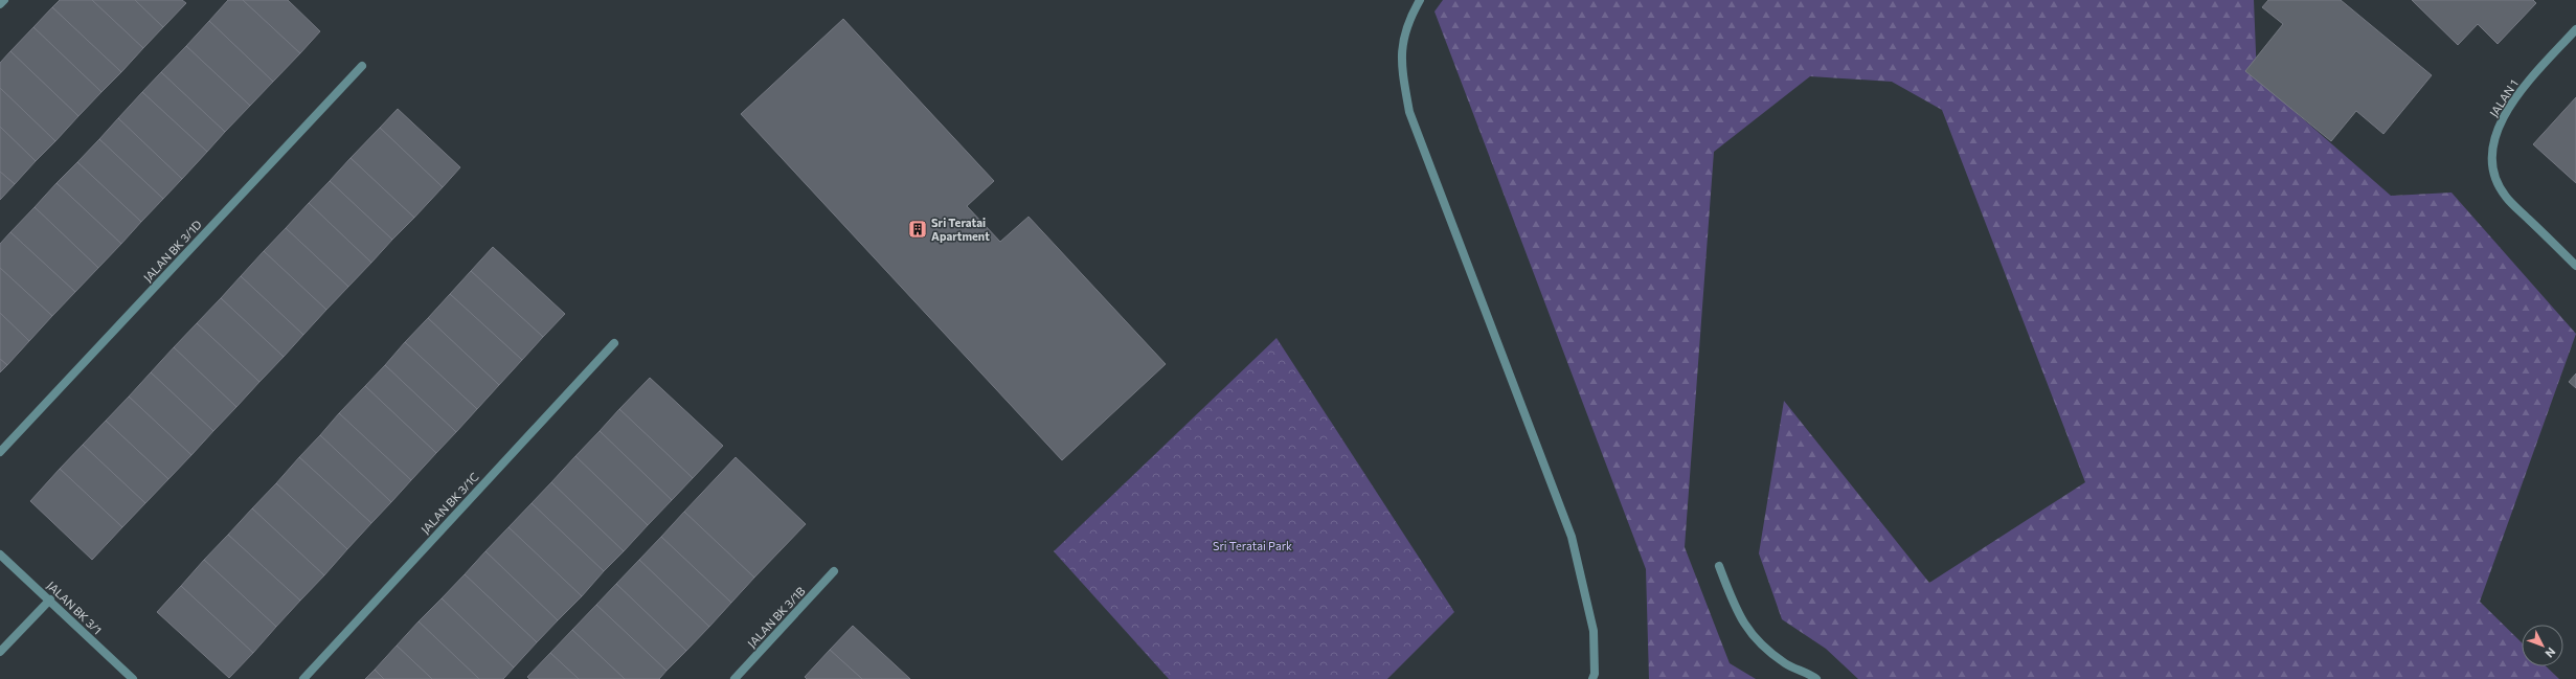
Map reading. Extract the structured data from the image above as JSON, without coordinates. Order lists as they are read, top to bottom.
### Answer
{
  "streets": {
    "street": [
      "JALAN 1",
      "JALAN BK 3/1D",
      "JALAN BK 3/1C",
      "JALAN BK 3/1",
      "JALAN BK 3/1B"
    ]
  },
  "parks": ["Sri Teratai Park"],
  "places": {
    "building": ["Sri Teratai Apartment"]
  },
  "north": "bottom right"
}
